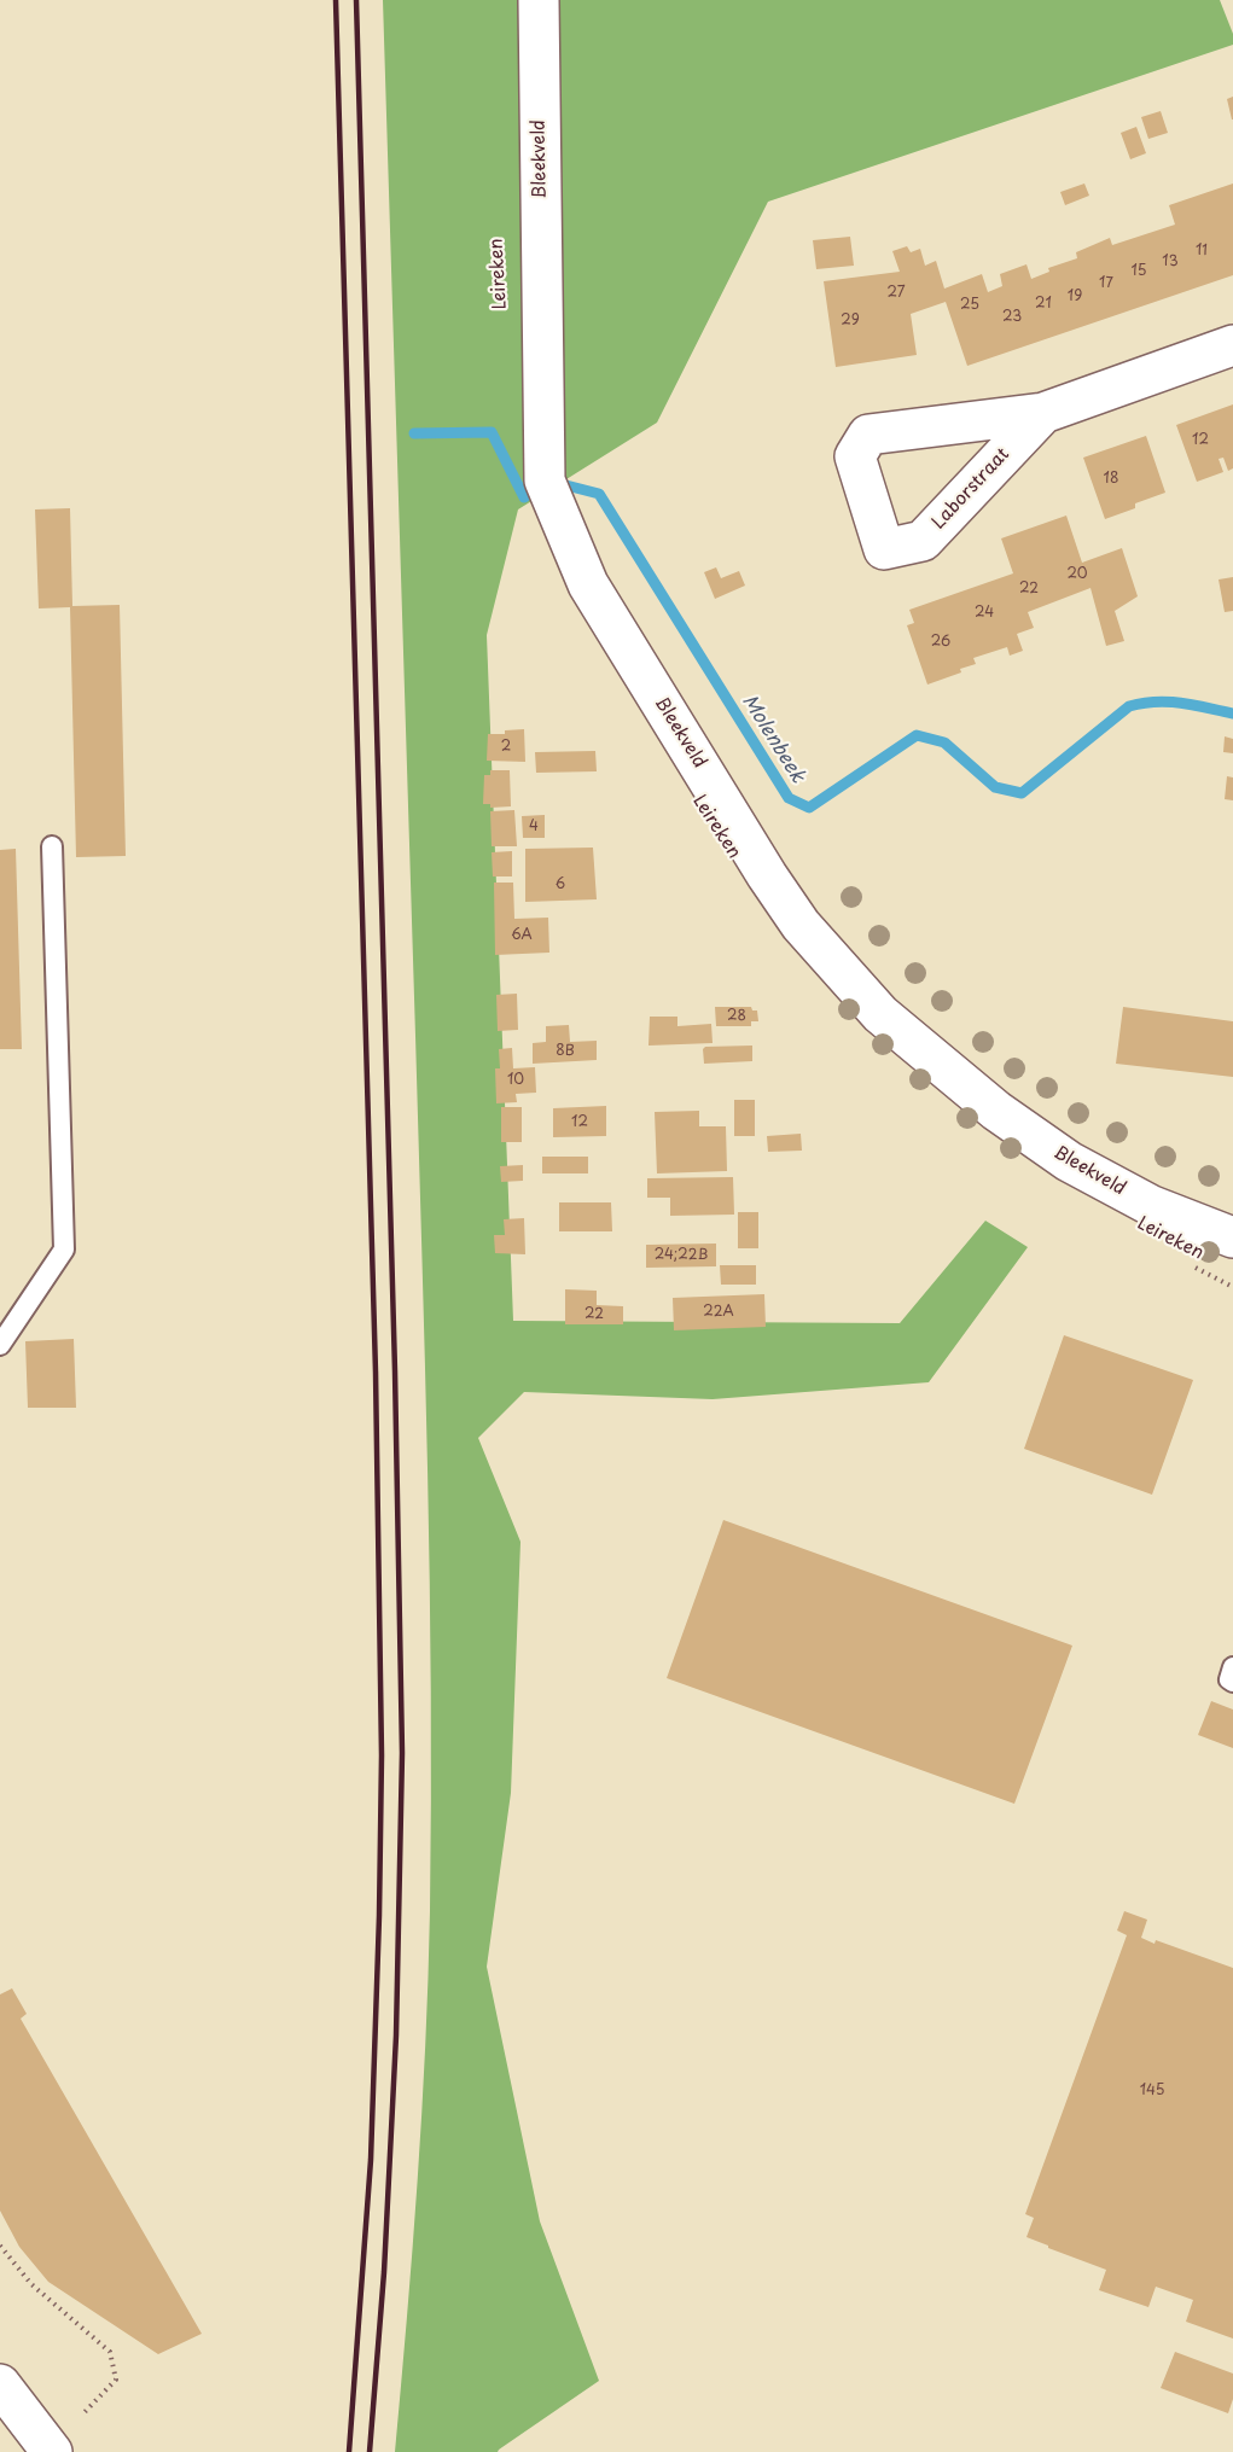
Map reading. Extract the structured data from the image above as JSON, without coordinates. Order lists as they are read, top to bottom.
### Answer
{
  "streets": {
    "street": ["Bleekveld", "Laborstraat"],
    "path": ["Leireken"]
  },
  "water": ["Molenbeek"],
  "house_numbers": [
    "11",
    "13",
    "15",
    "17",
    "27",
    "19",
    "21",
    "25",
    "23",
    "29",
    "12",
    "18",
    "20",
    "22",
    "24",
    "26",
    "2",
    "4",
    "6",
    "6A",
    "28",
    "8B",
    "10",
    "12",
    "24;22B",
    "22A",
    "22",
    "145"
  ]
}
